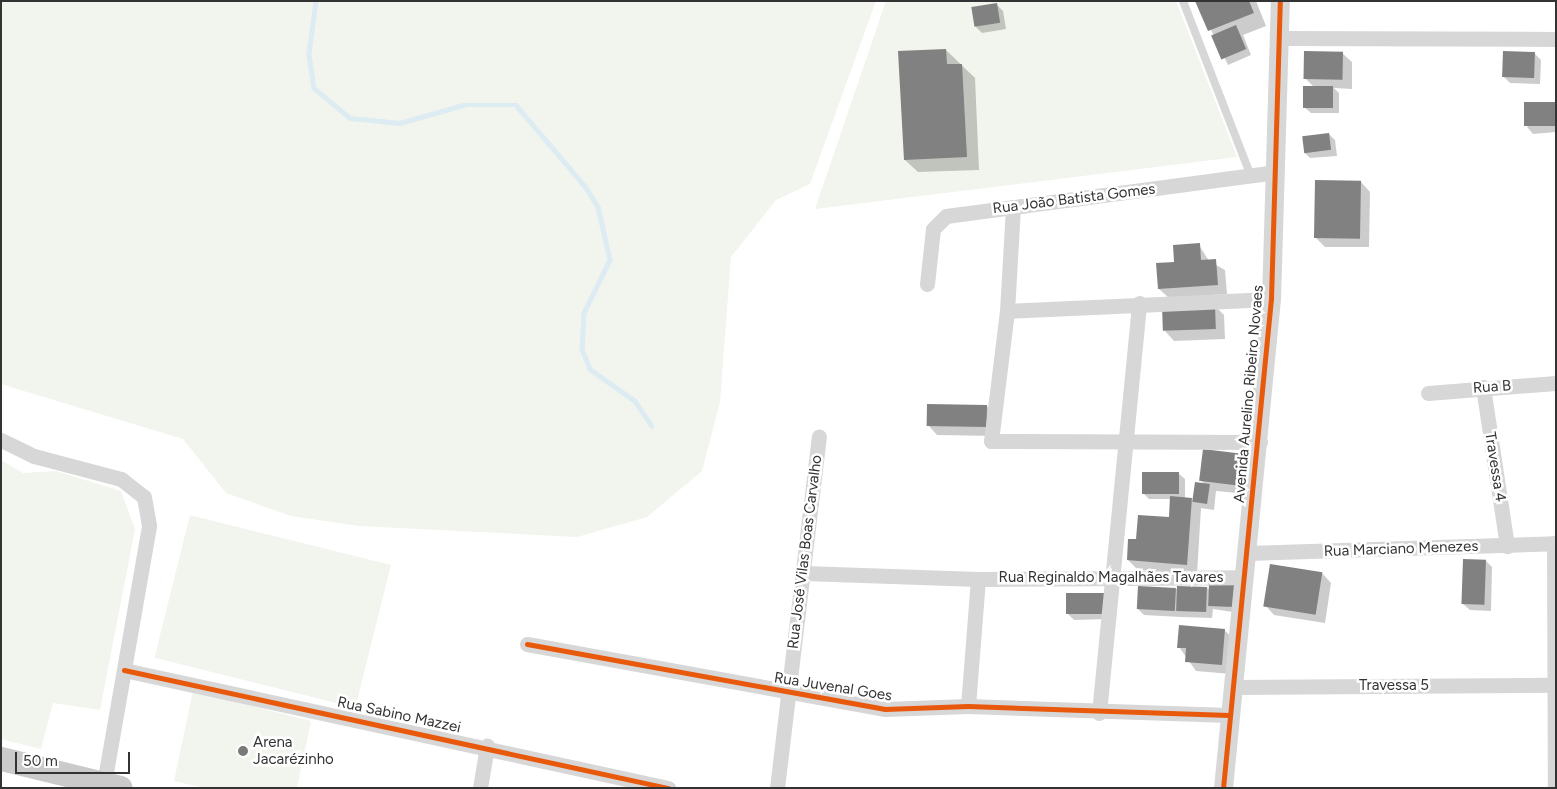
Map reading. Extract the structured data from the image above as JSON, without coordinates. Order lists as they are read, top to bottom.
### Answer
{
  "streets": {
    "street": [
      "Rua João Batista Gomes",
      "Rua B",
      "Avenida Aurelino Ribeiro Novaes",
      "Travessa 4",
      "Rua Marciano Menezes",
      "Rua José Vilas Boas Carvalho",
      "Rua Reginaldo Magalhães Tavares",
      "Travessa 5",
      "Rua Juvenal Goes",
      "Rua Sabino Mazzei"
    ]
  },
  "crossings": [
    ["Rua João Batista Gomes", "Avenida Aurelino Ribeiro Novaes"],
    ["Rua B", "Travessa 4"],
    ["Avenida Aurelino Ribeiro Novaes", "Rua Marciano Menezes"],
    ["Avenida Aurelino Ribeiro Novaes", "Rua Reginaldo Magalhães Tavares"],
    ["Avenida Aurelino Ribeiro Novaes", "Travessa 5"],
    ["Avenida Aurelino Ribeiro Novaes", "Rua Juvenal Goes"],
    ["Travessa 4", "Rua Marciano Menezes"],
    ["Rua José Vilas Boas Carvalho", "Rua Reginaldo Magalhães Tavares"],
    ["Rua José Vilas Boas Carvalho", "Rua Juvenal Goes"]
  ],
  "places": ["Arena Jacarézinho"],
  "scale_bar": "50 m"
}
